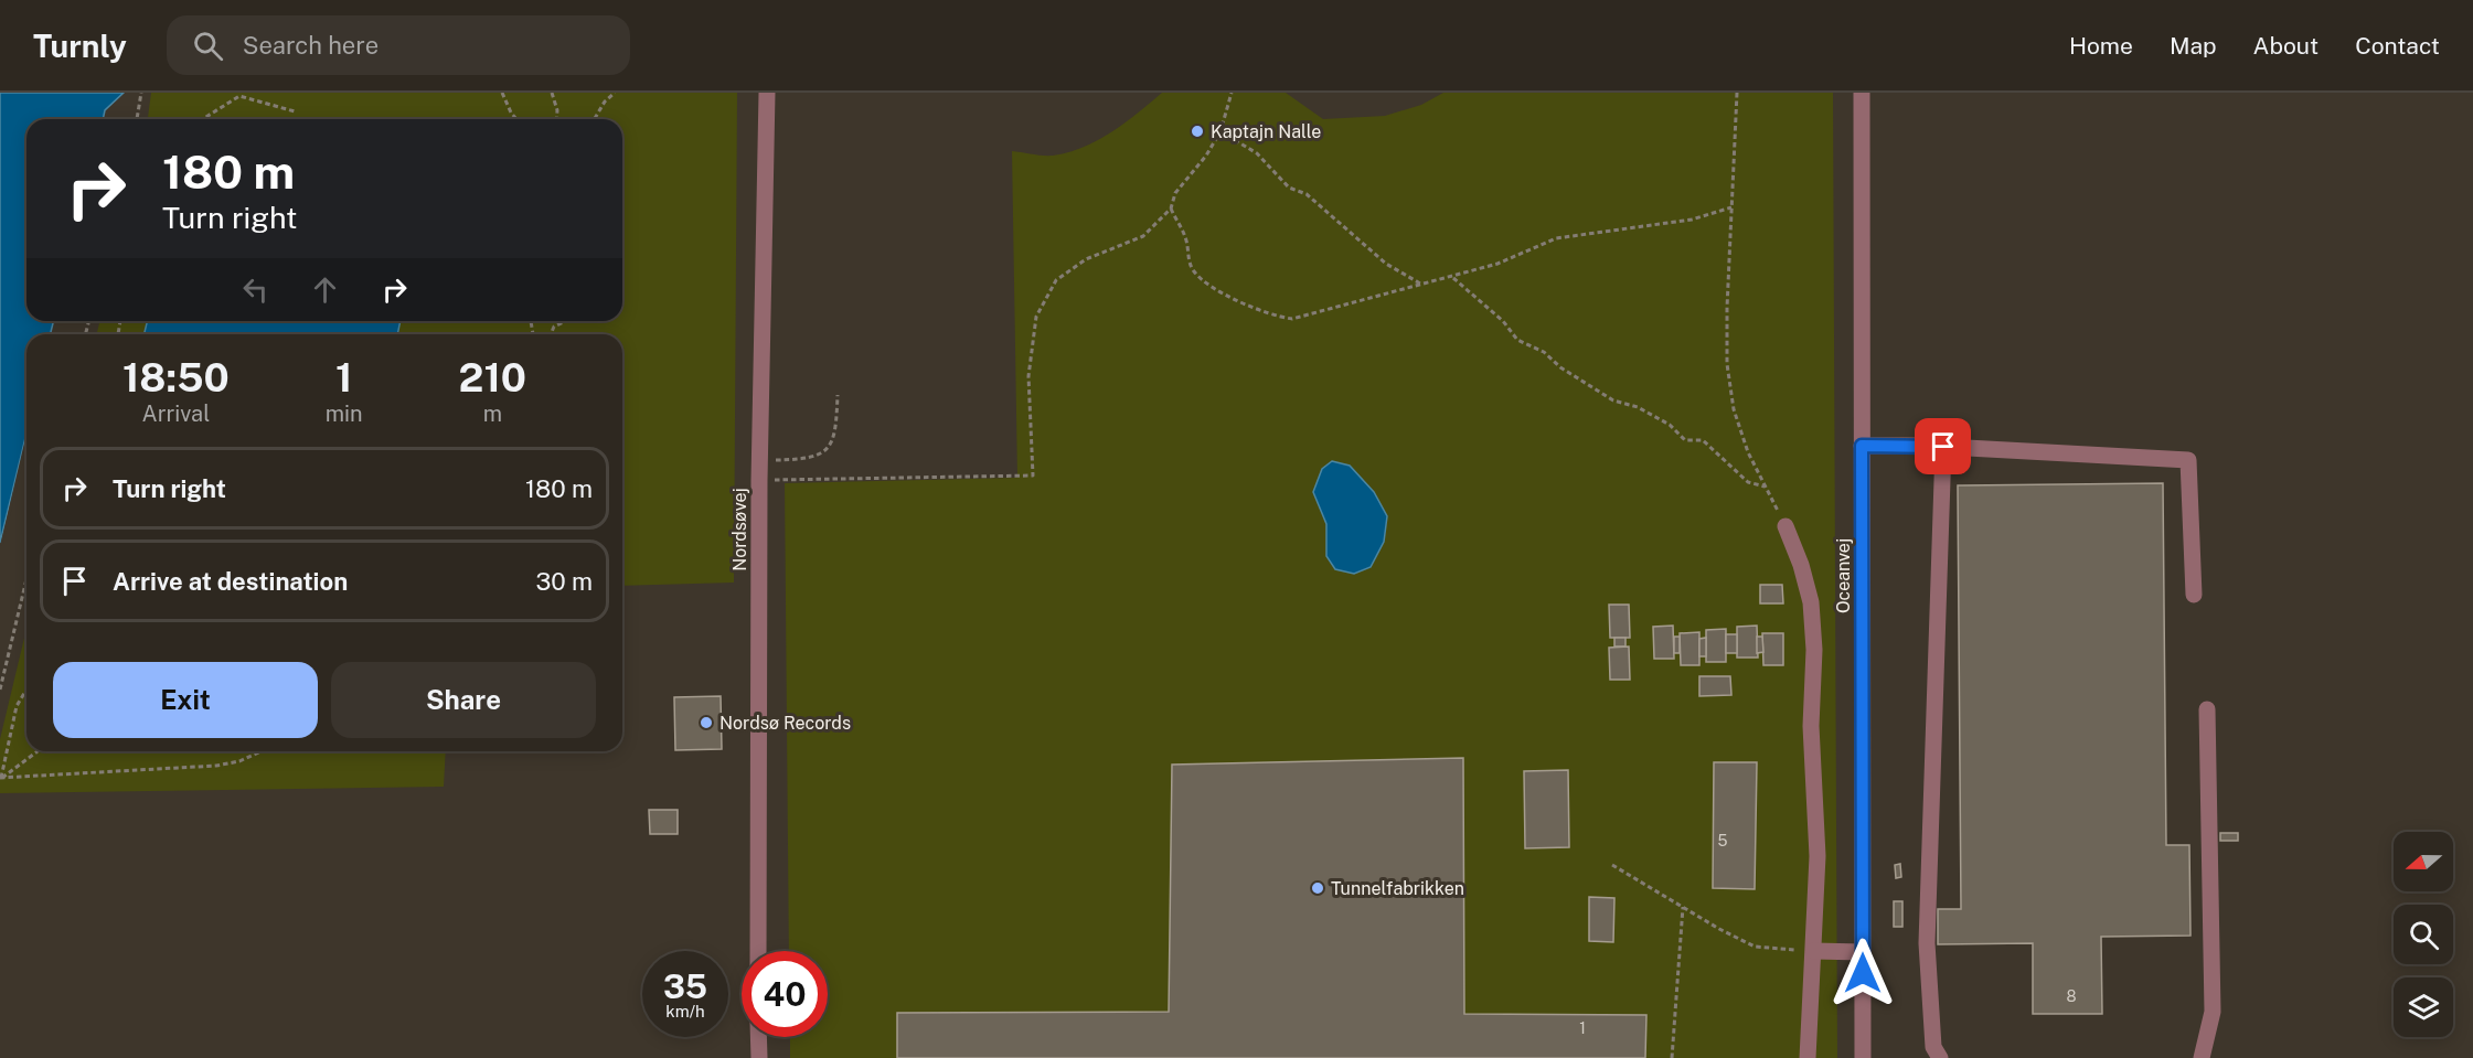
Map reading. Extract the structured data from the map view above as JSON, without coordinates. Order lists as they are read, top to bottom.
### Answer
{
  "streets": {
    "street": ["Nordsøvej", "Oceanvej"]
  },
  "places": ["Kaptajn Nalle", "Nordsø Records", "Tunnelfabrikken"],
  "house_numbers": ["5", "8", "1"],
  "north": "left",
  "page": {
    "header": "Turnly",
    "search": "Search here",
    "nav": [
      "Home",
      "Map",
      "About",
      "Contact"
    ],
    "turn": ["180 m", "Turn right"],
    "eta": [
      "18:50",
      "Arrival",
      "1",
      "min",
      "210",
      "m"
    ],
    "list": [
      {
        "name": "Turn right",
        "value": "180 m"
      },
      {
        "name": "Arrive at destination",
        "value": "30 m"
      }
    ],
    "buttons": ["Exit", "Share"],
    "speed": "35 km/h",
    "limit": "40"
  }
}
